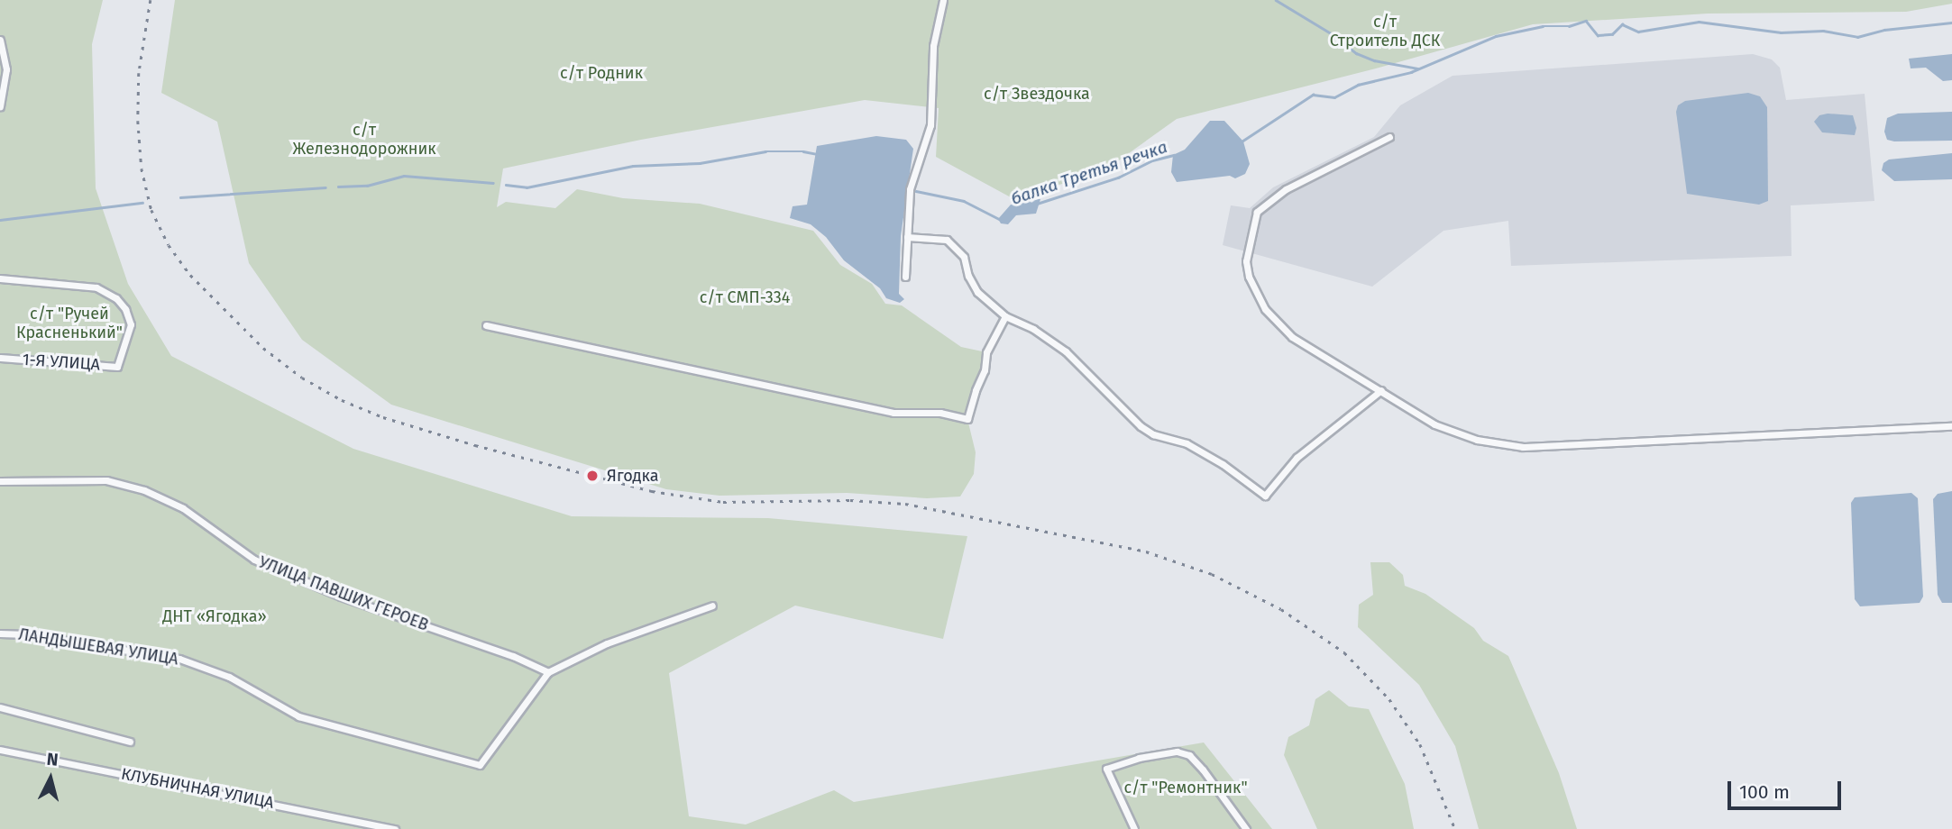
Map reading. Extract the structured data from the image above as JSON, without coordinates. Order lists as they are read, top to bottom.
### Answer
{
  "streets": {
    "street": [
      "1-Я УЛИЦА",
      "УЛИЦА ПАВШИХ ГЕРОЕВ",
      "ЛАНДЫШЕВАЯ УЛИЦА",
      "КЛУБНИЧНАЯ УЛИЦА"
    ]
  },
  "crossings": [
    ["УЛИЦА ПАВШИХ ГЕРОЕВ", "ЛАНДЫШЕВАЯ УЛИЦА"]
  ],
  "water": ["балка Третья речка"],
  "parks": [
    "с/т Строитель ДСК",
    "с/т Родник",
    "с/т Звездочка",
    "с/т Железнодорожник",
    "с/т СМП-334",
    "с/т \"Ручей Красненький\"",
    "ДНТ «Ягодка»",
    "с/т \"Ремонтник\""
  ],
  "places": ["Ягодка"],
  "scale_bar": "100 m",
  "north": "top"
}
